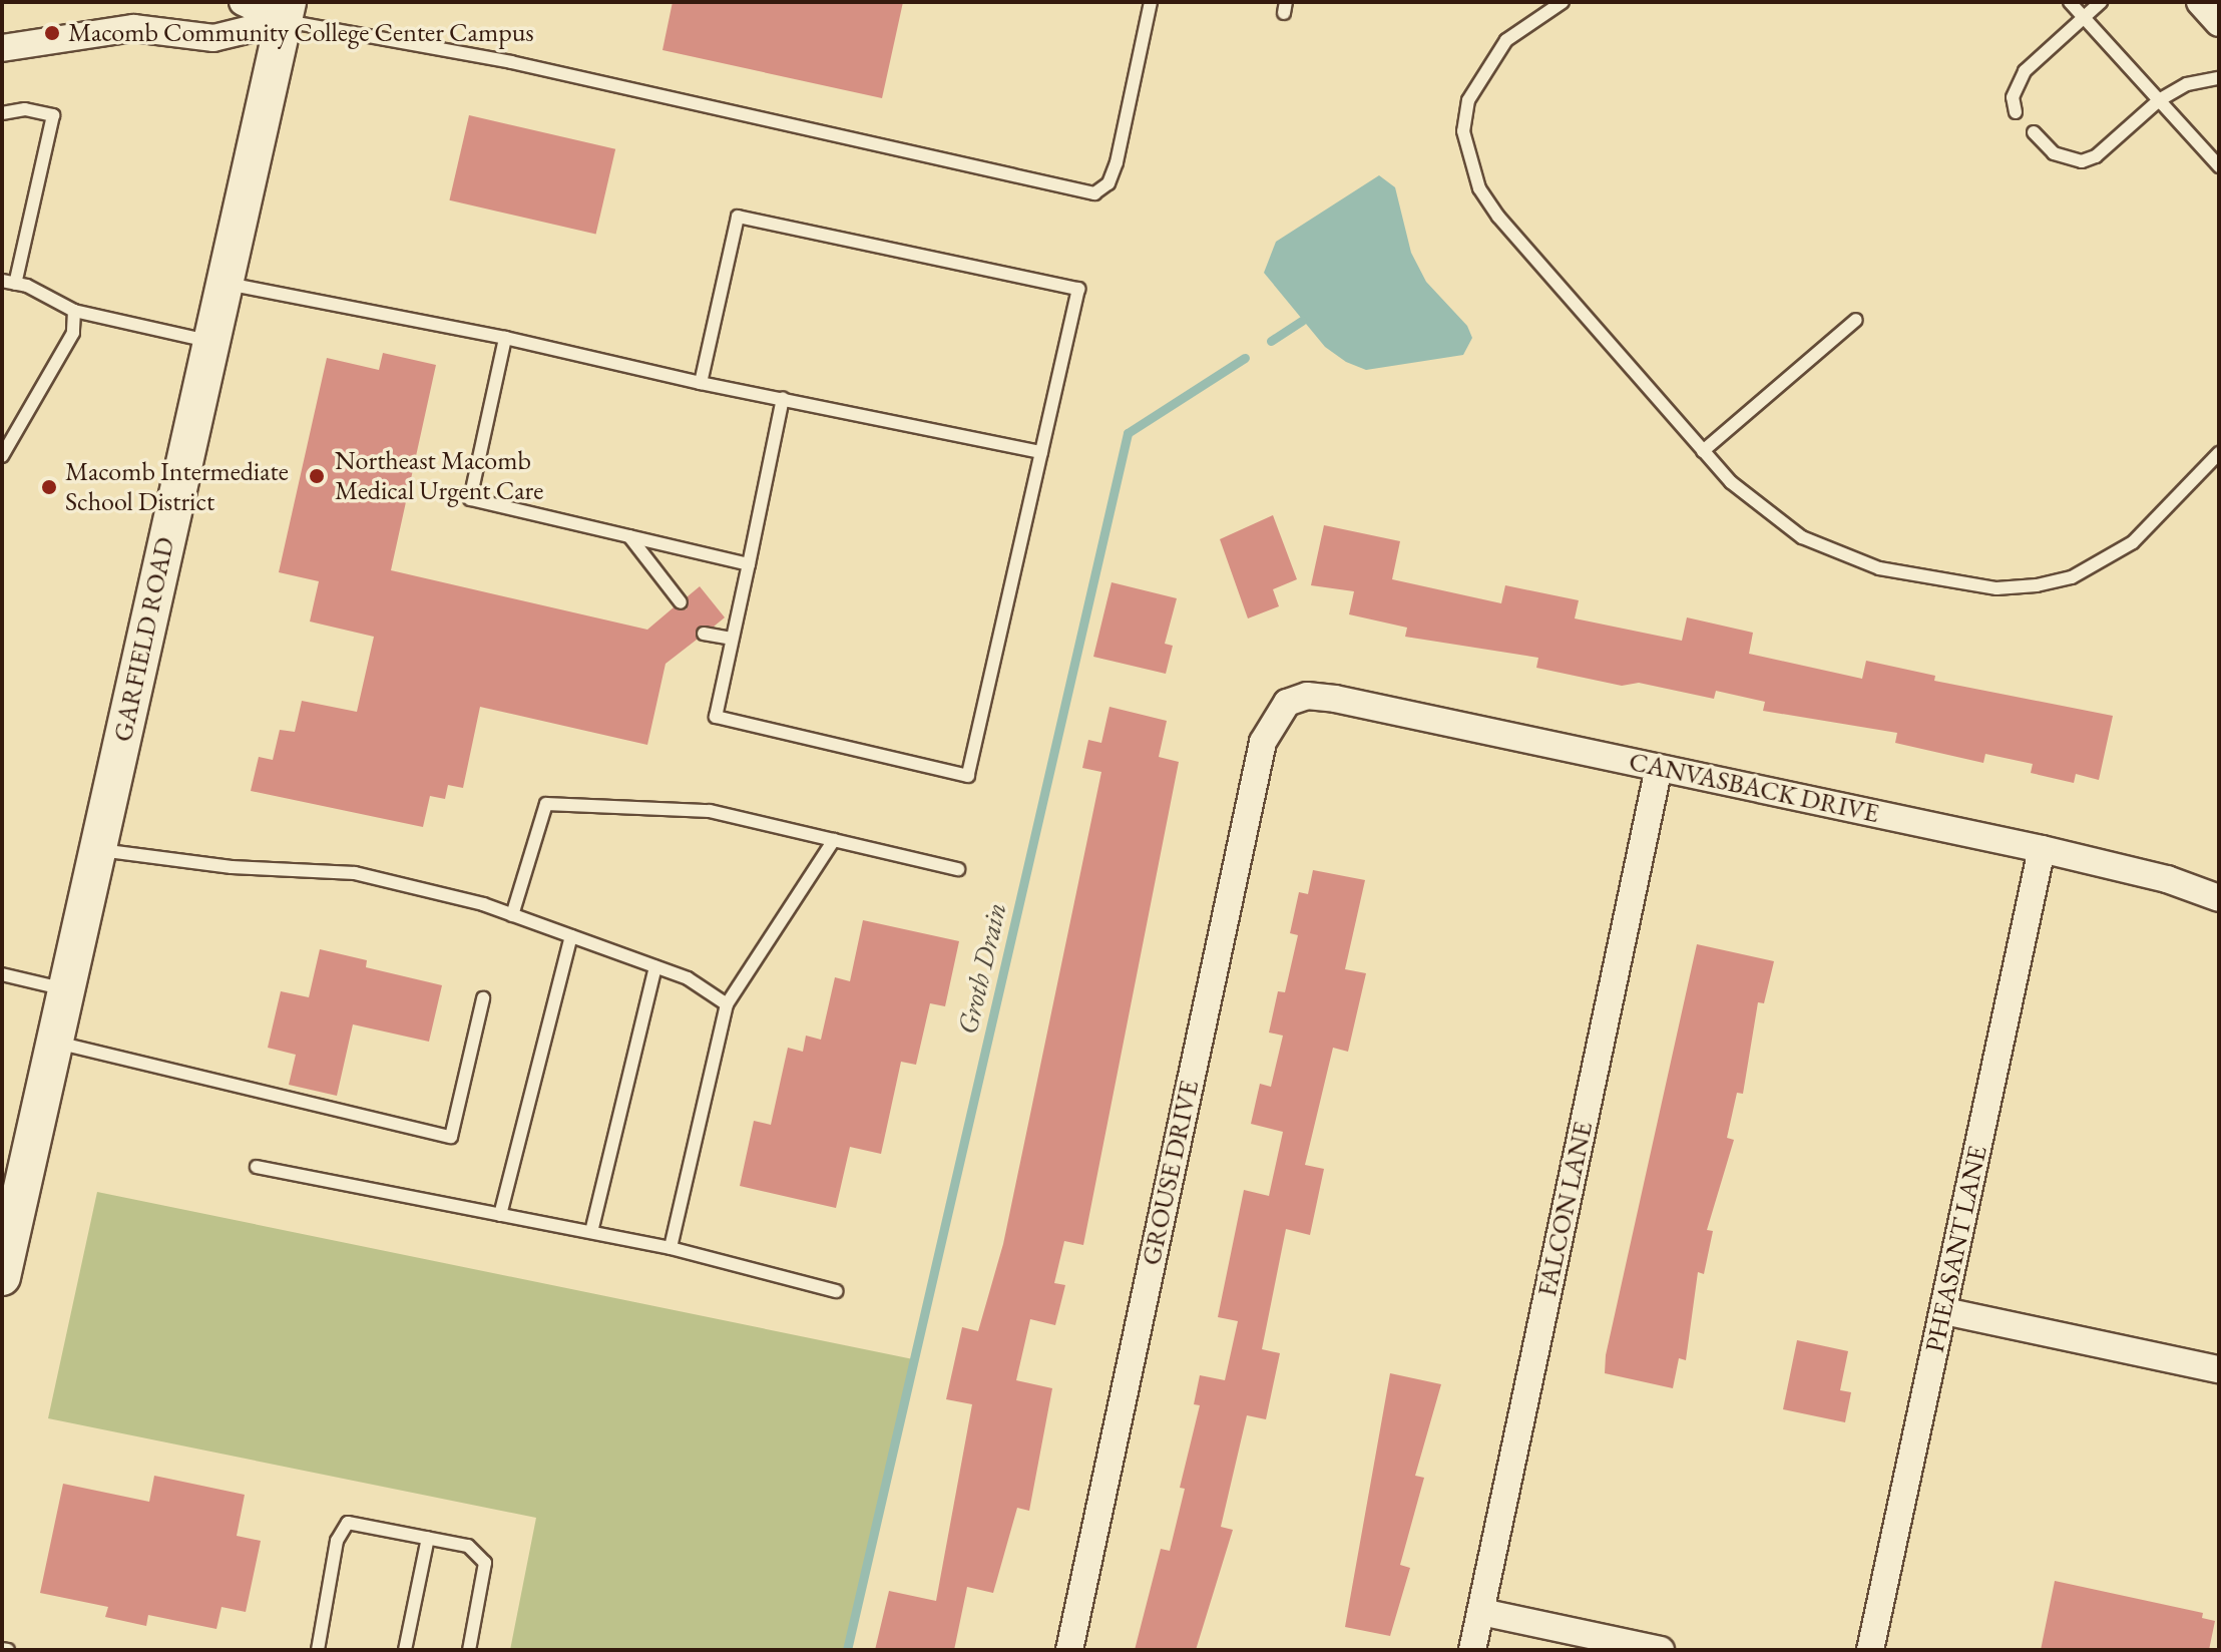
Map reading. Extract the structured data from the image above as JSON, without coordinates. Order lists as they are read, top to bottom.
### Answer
{
  "streets": {
    "main road": ["GARFIELD ROAD"],
    "street": [
      "CANVASBACK DRIVE",
      "GROUSE DRIVE",
      "FALCON LANE",
      "PHEASANT LANE"
    ]
  },
  "crossings": [
    ["CANVASBACK DRIVE", "GROUSE DRIVE"],
    ["CANVASBACK DRIVE", "FALCON LANE"],
    ["CANVASBACK DRIVE", "PHEASANT LANE"]
  ],
  "water": ["Groth Drain"],
  "places": ["Macomb Community College Center Campus", "Northeast Macomb Medical Urgent Care", "Macomb Intermediate School District"]
}
